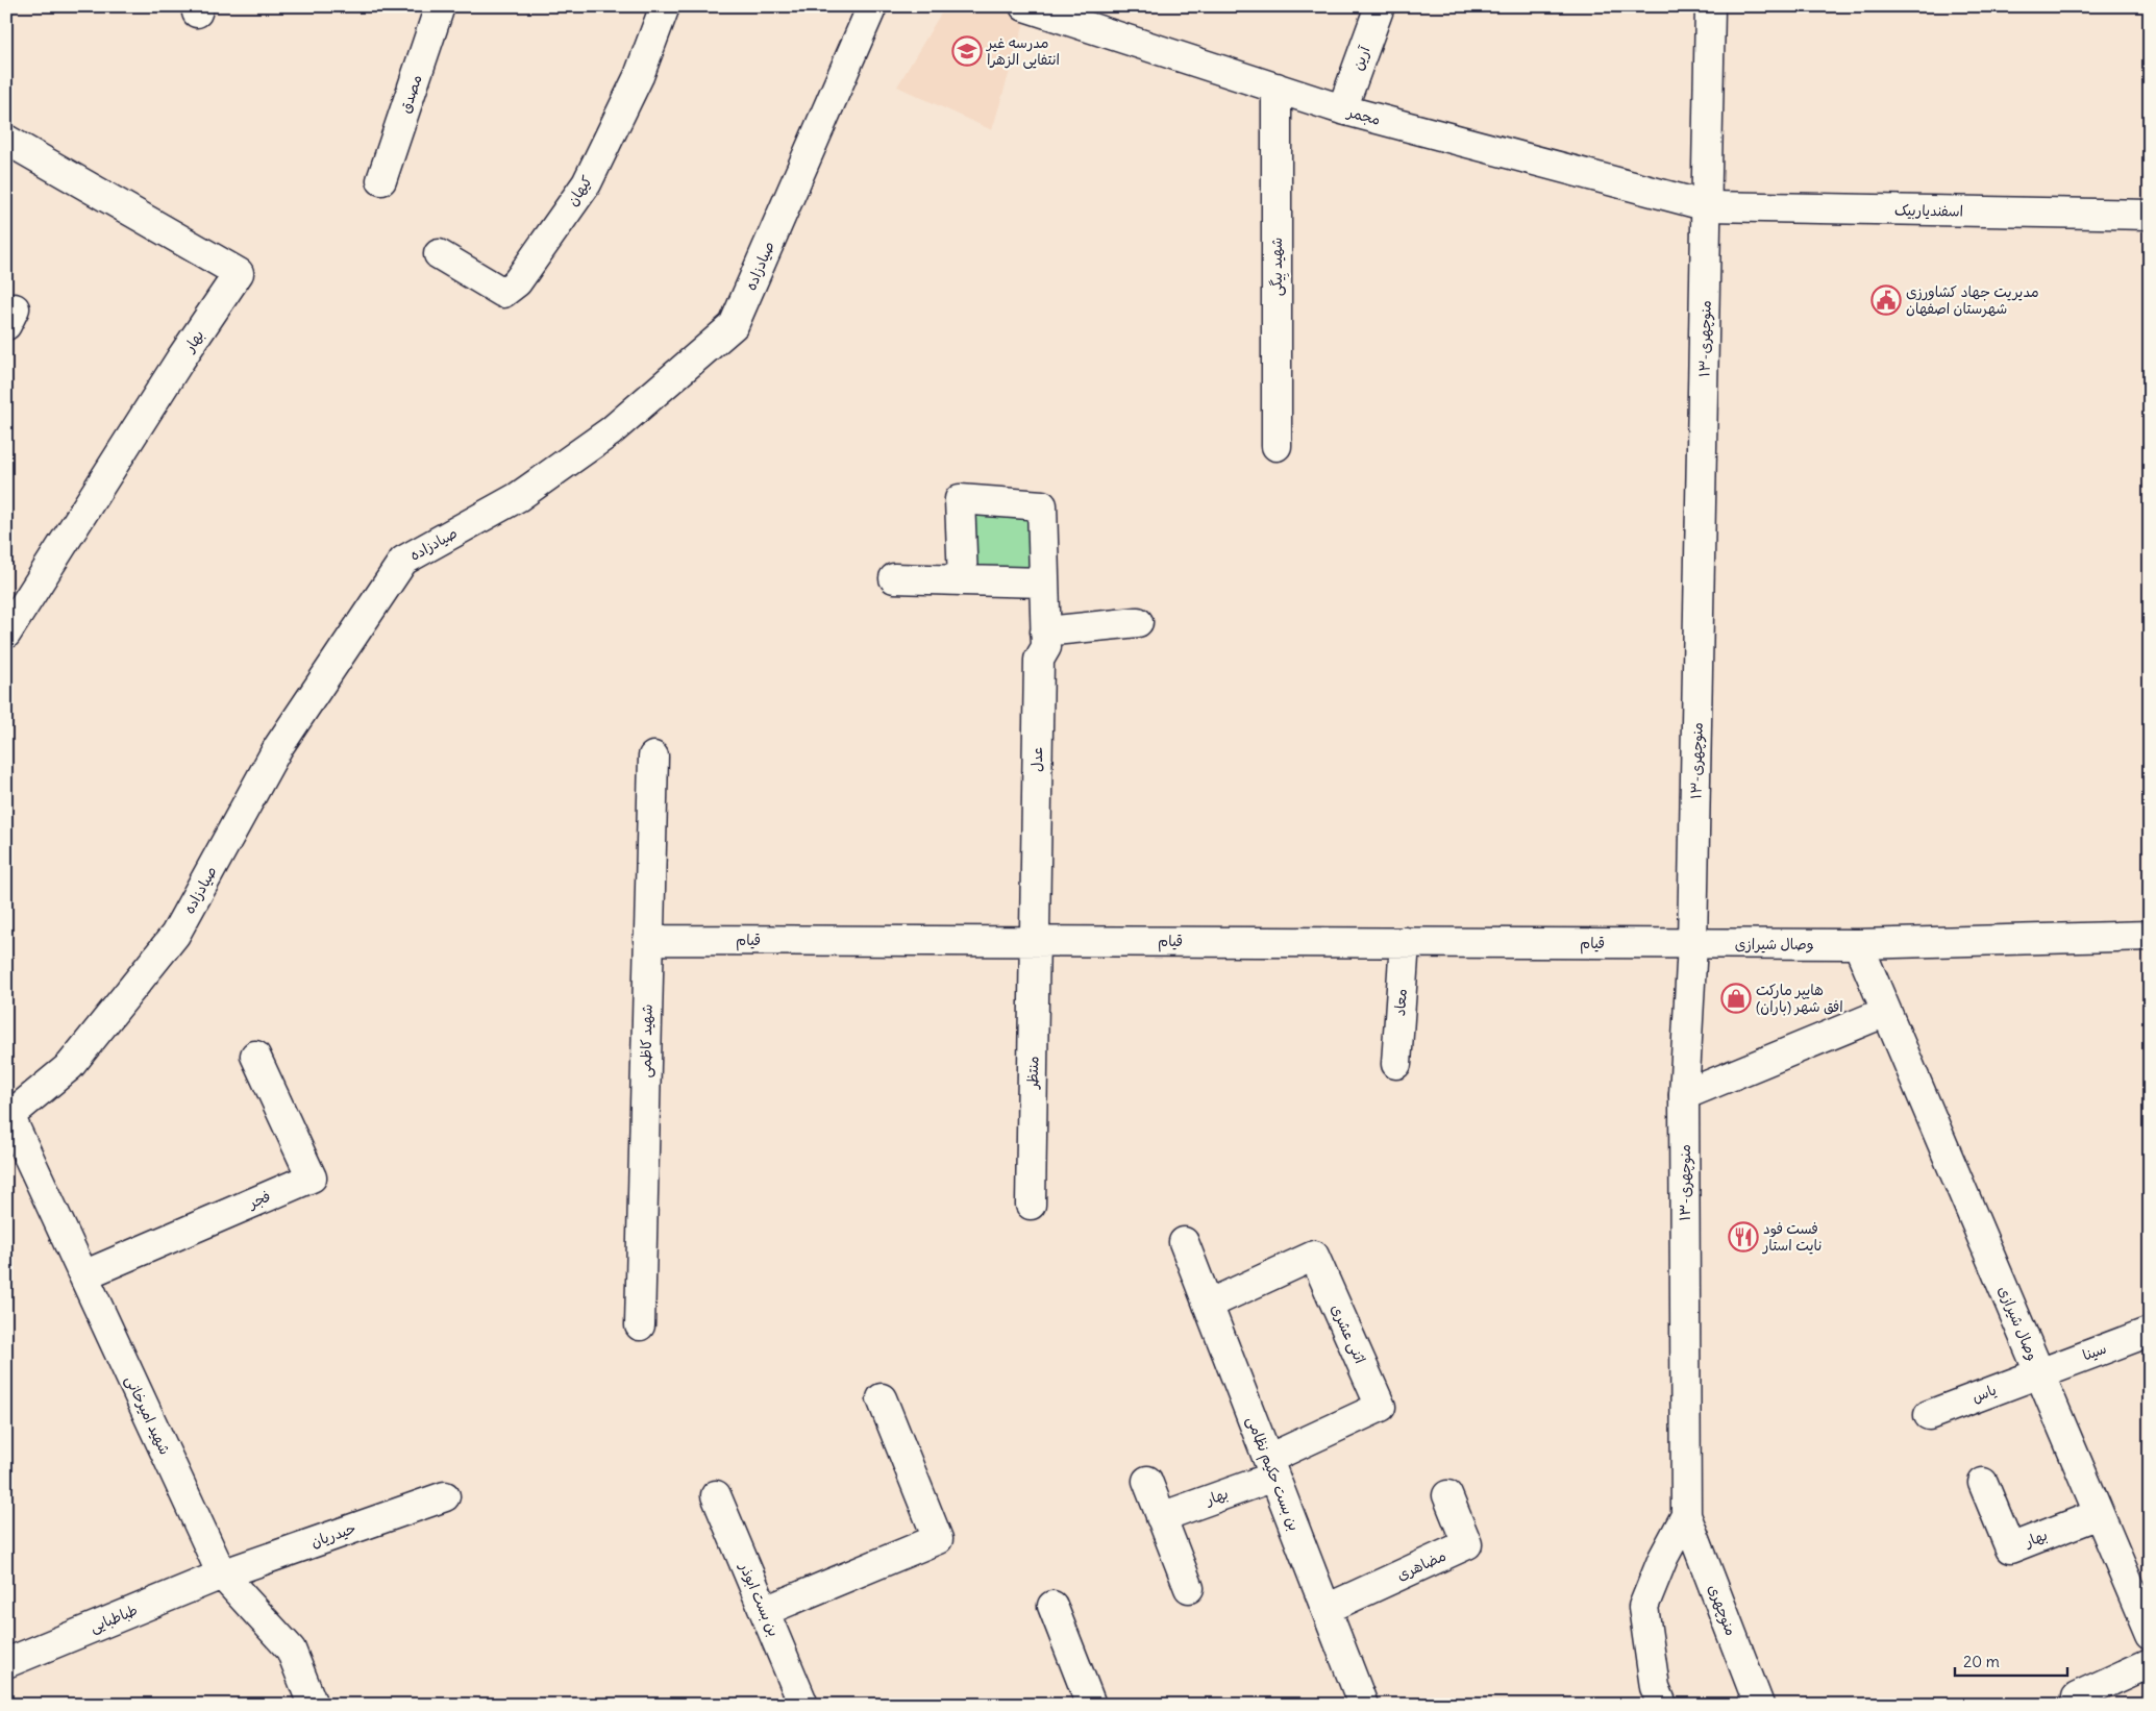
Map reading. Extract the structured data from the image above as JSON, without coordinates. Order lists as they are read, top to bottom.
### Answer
{
  "streets": {
    "street": [
      "آرین",
      "مصدق",
      "مجمر",
      "کیهان",
      "اسفندیاربیک",
      "صیادزاده",
      "شهید بِیگی",
      "۱۳-منوچهری",
      "بهار",
      "عدل",
      "قیام",
      "وصال شیرازی",
      "معاد",
      "شهید کاظمی",
      "منتظر",
      "فجر",
      "اثنی عشری",
      "سینا",
      "یاس",
      "شهید امیرخانی",
      "بن بست حکیم نظامی",
      "حیدریان",
      "مضاهری",
      "بن بست ابوذر",
      "منوچهری",
      "طباطبایی"
    ]
  },
  "crossings": [
    ["آرین", "مجمر"],
    ["مجمر", "اسفندیاربیک"],
    ["مجمر", "شهید بِیگی"],
    ["مجمر", "۱۳-منوچهری"],
    ["اسفندیاربیک", "۱۳-منوچهری"],
    ["صیادزاده", "شهید امیرخانی"],
    ["۱۳-منوچهری", "قیام"],
    ["۱۳-منوچهری", "وصال شیرازی"],
    ["۱۳-منوچهری", "منوچهری"],
    ["بهار", "وصال شیرازی"],
    ["بهار", "اثنی عشری"],
    ["بهار", "بن بست حکیم نظامی"],
    ["عدل", "قیام"],
    ["عدل", "منتظر"],
    ["قیام", "وصال شیرازی"],
    ["قیام", "معاد"],
    ["قیام", "شهید کاظمی"],
    ["قیام", "منتظر"],
    ["وصال شیرازی", "سینا"],
    ["وصال شیرازی", "یاس"],
    ["فجر", "شهید امیرخانی"],
    ["اثنی عشری", "بن بست حکیم نظامی"],
    ["سینا", "یاس"],
    ["شهید امیرخانی", "حیدریان"],
    ["شهید امیرخانی", "طباطبایی"],
    ["بن بست حکیم نظامی", "مضاهری"],
    ["حیدریان", "طباطبایی"]
  ],
  "places": {
    "school or university": ["مدرسه غیر انتفایی الزهرا"],
    "public building": ["مدیریت جهاد کشاورزی شهرستان اصفهان"],
    "shop": ["هایپر مارکت افق شهر (باران)"],
    "restaurant": ["فست فود نایت استار"]
  },
  "scale_bar": "20 m"
}
